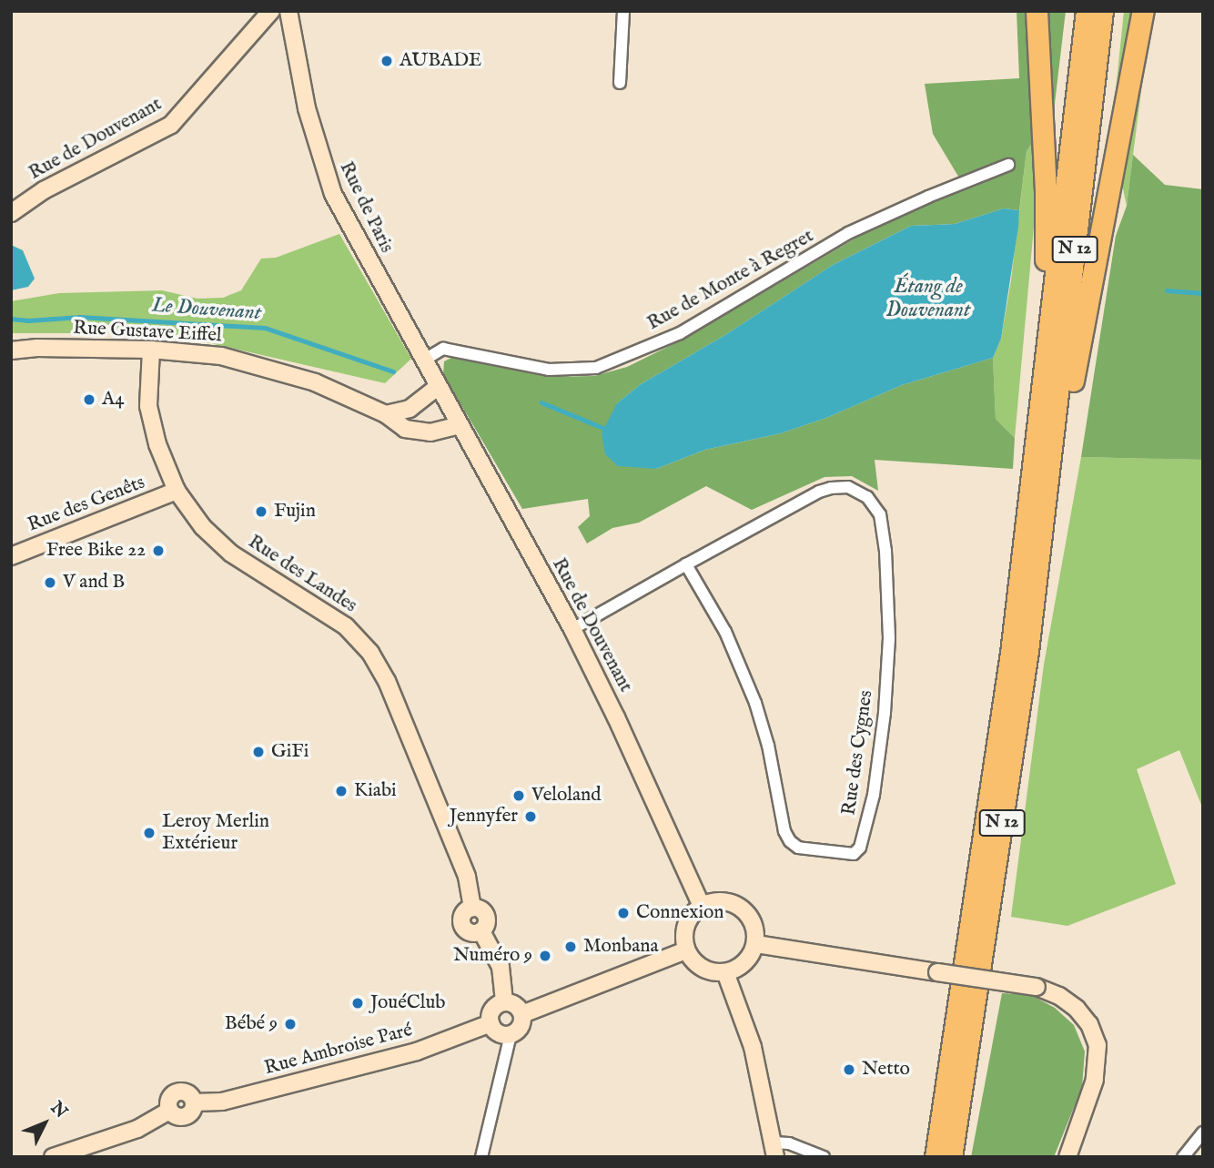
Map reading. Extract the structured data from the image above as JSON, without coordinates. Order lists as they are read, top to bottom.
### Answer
{
  "streets": {
    "highway": ["N 12"],
    "street": [
      "Rue de Douvenant",
      "Rue de Paris",
      "Rue de Monte à Regret",
      "Rue Gustave Eiffel",
      "Rue des Genêts",
      "Rue des Landes",
      "Rue des Cygnes",
      "Rue Ambroise Paré"
    ]
  },
  "crossings": [
    ["Rue de Douvenant", "Rue de Paris"],
    ["Rue de Douvenant", "Rue de Monte à Regret"],
    ["Rue de Douvenant", "Rue Gustave Eiffel"],
    ["Rue de Douvenant", "Rue des Cygnes"],
    ["Rue de Paris", "Rue de Monte à Regret"],
    ["Rue Gustave Eiffel", "Rue des Landes"],
    ["Rue des Genêts", "Rue des Landes"],
    ["Rue des Landes", "Rue Ambroise Paré"]
  ],
  "water": ["Étang de Douvenant", "Le Douvenant"],
  "places": [
    "AUBADE",
    "A4",
    "Fujin",
    "Free Bike 22",
    "V and B",
    "GiFi",
    "Kiabi",
    "Veloland",
    "Jennyfer",
    "Leroy Merlin Extérieur",
    "Connexion",
    "Monbana",
    "Numéro 9",
    "JouéClub",
    "Bébé 9",
    "Netto"
  ],
  "north": "top right"
}
